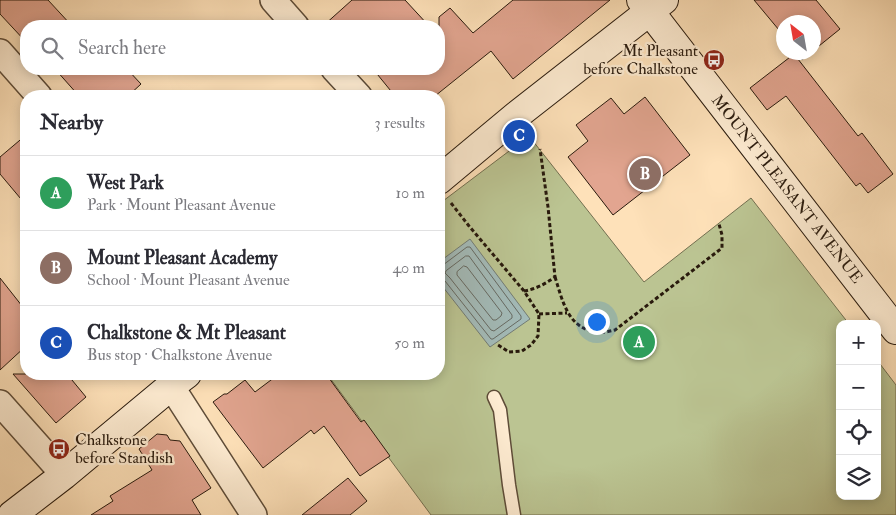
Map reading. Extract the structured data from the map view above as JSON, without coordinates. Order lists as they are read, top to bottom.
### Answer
{
  "streets": {
    "main road": ["MOUNT PLEASANT AVENUE"]
  },
  "places": {
    "bus stop": ["Mt Pleasant before Chalkstone", "Chalkstone before Standish"]
  },
  "north": "top left",
  "page": {
    "search": "Search here",
    "heading": ["Nearby", "3 results"],
    "pins": ["C", "B", "A"],
    "list": [
      {
        "mark": "A",
        "name": "West Park",
        "note": "Park · Mount Pleasant Avenue",
        "value": "10 m"
      },
      {
        "mark": "B",
        "name": "Mount Pleasant Academy",
        "note": "School · Mount Pleasant Avenue",
        "value": "40 m"
      },
      {
        "mark": "C",
        "name": "Chalkstone & Mt Pleasant",
        "note": "Bus stop · Chalkstone Avenue",
        "value": "50 m"
      }
    ],
    "map_buttons": ["+", "−"]
  }
}
